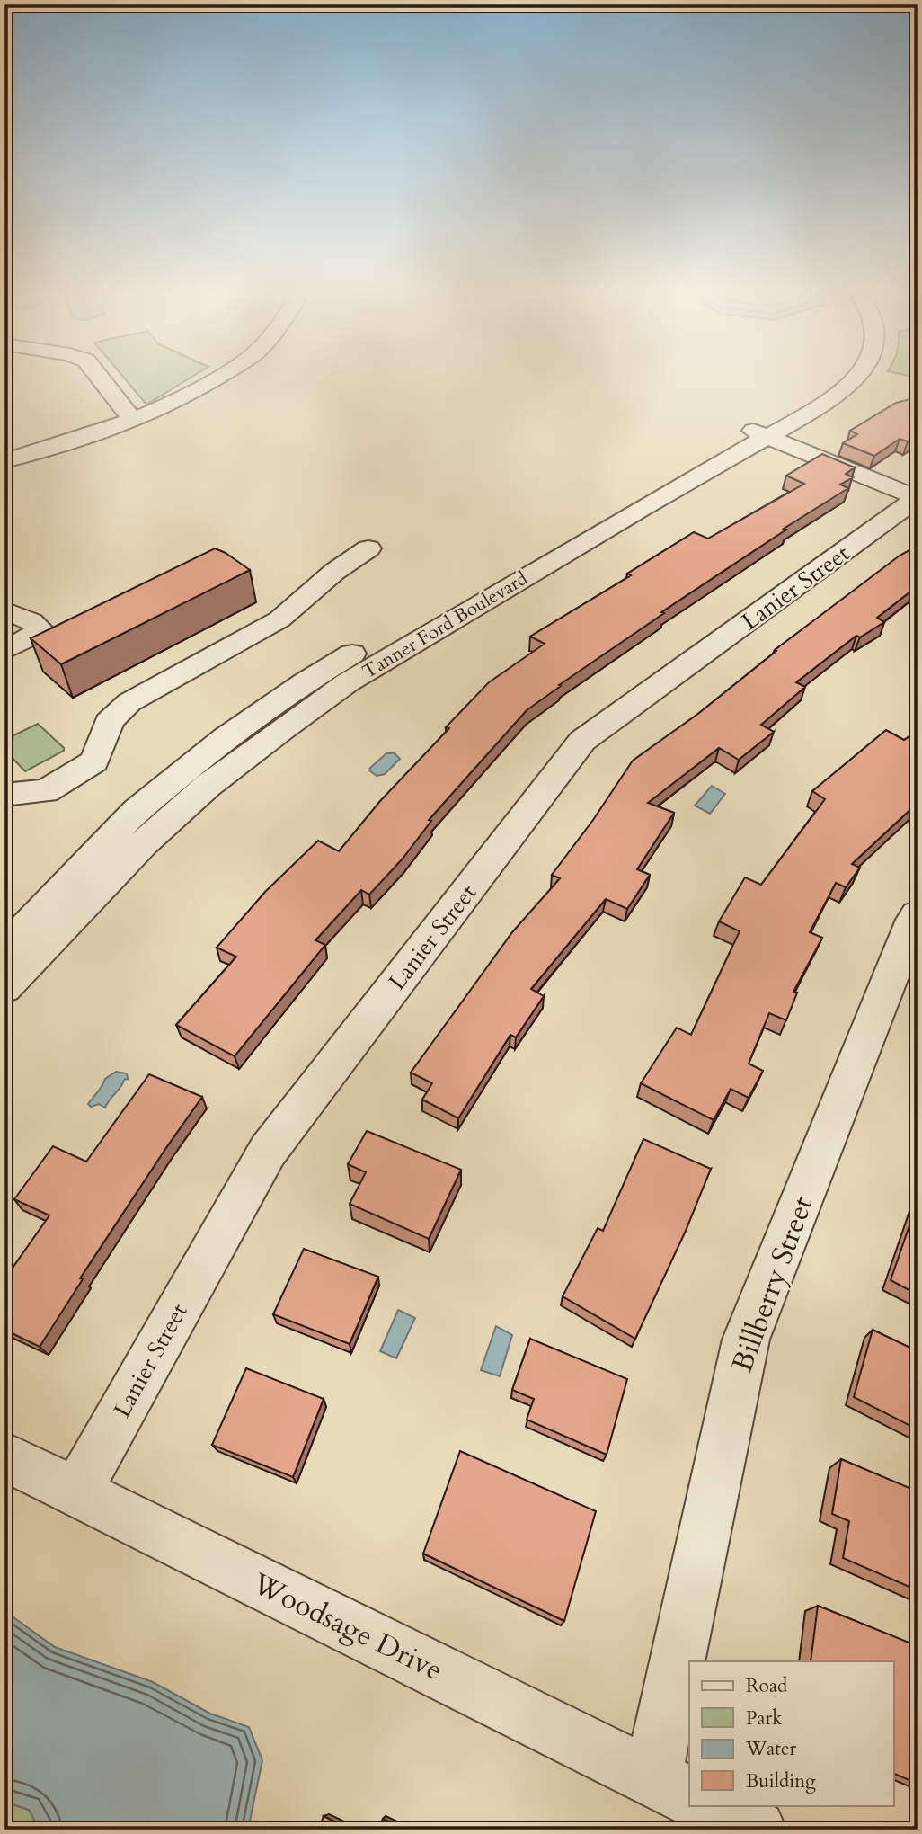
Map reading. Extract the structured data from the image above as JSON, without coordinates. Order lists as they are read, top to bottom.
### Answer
{
  "streets": {
    "street": [
      "Lanier Street",
      "Tanner Ford Boulevard",
      "Billberry Street",
      "Woodsage Drive"
    ]
  },
  "crossings": [
    ["Lanier Street", "Woodsage Drive"],
    ["Billberry Street", "Woodsage Drive"]
  ],
  "legend": [
    "Road",
    "Park",
    "Water",
    "Building"
  ]
}
